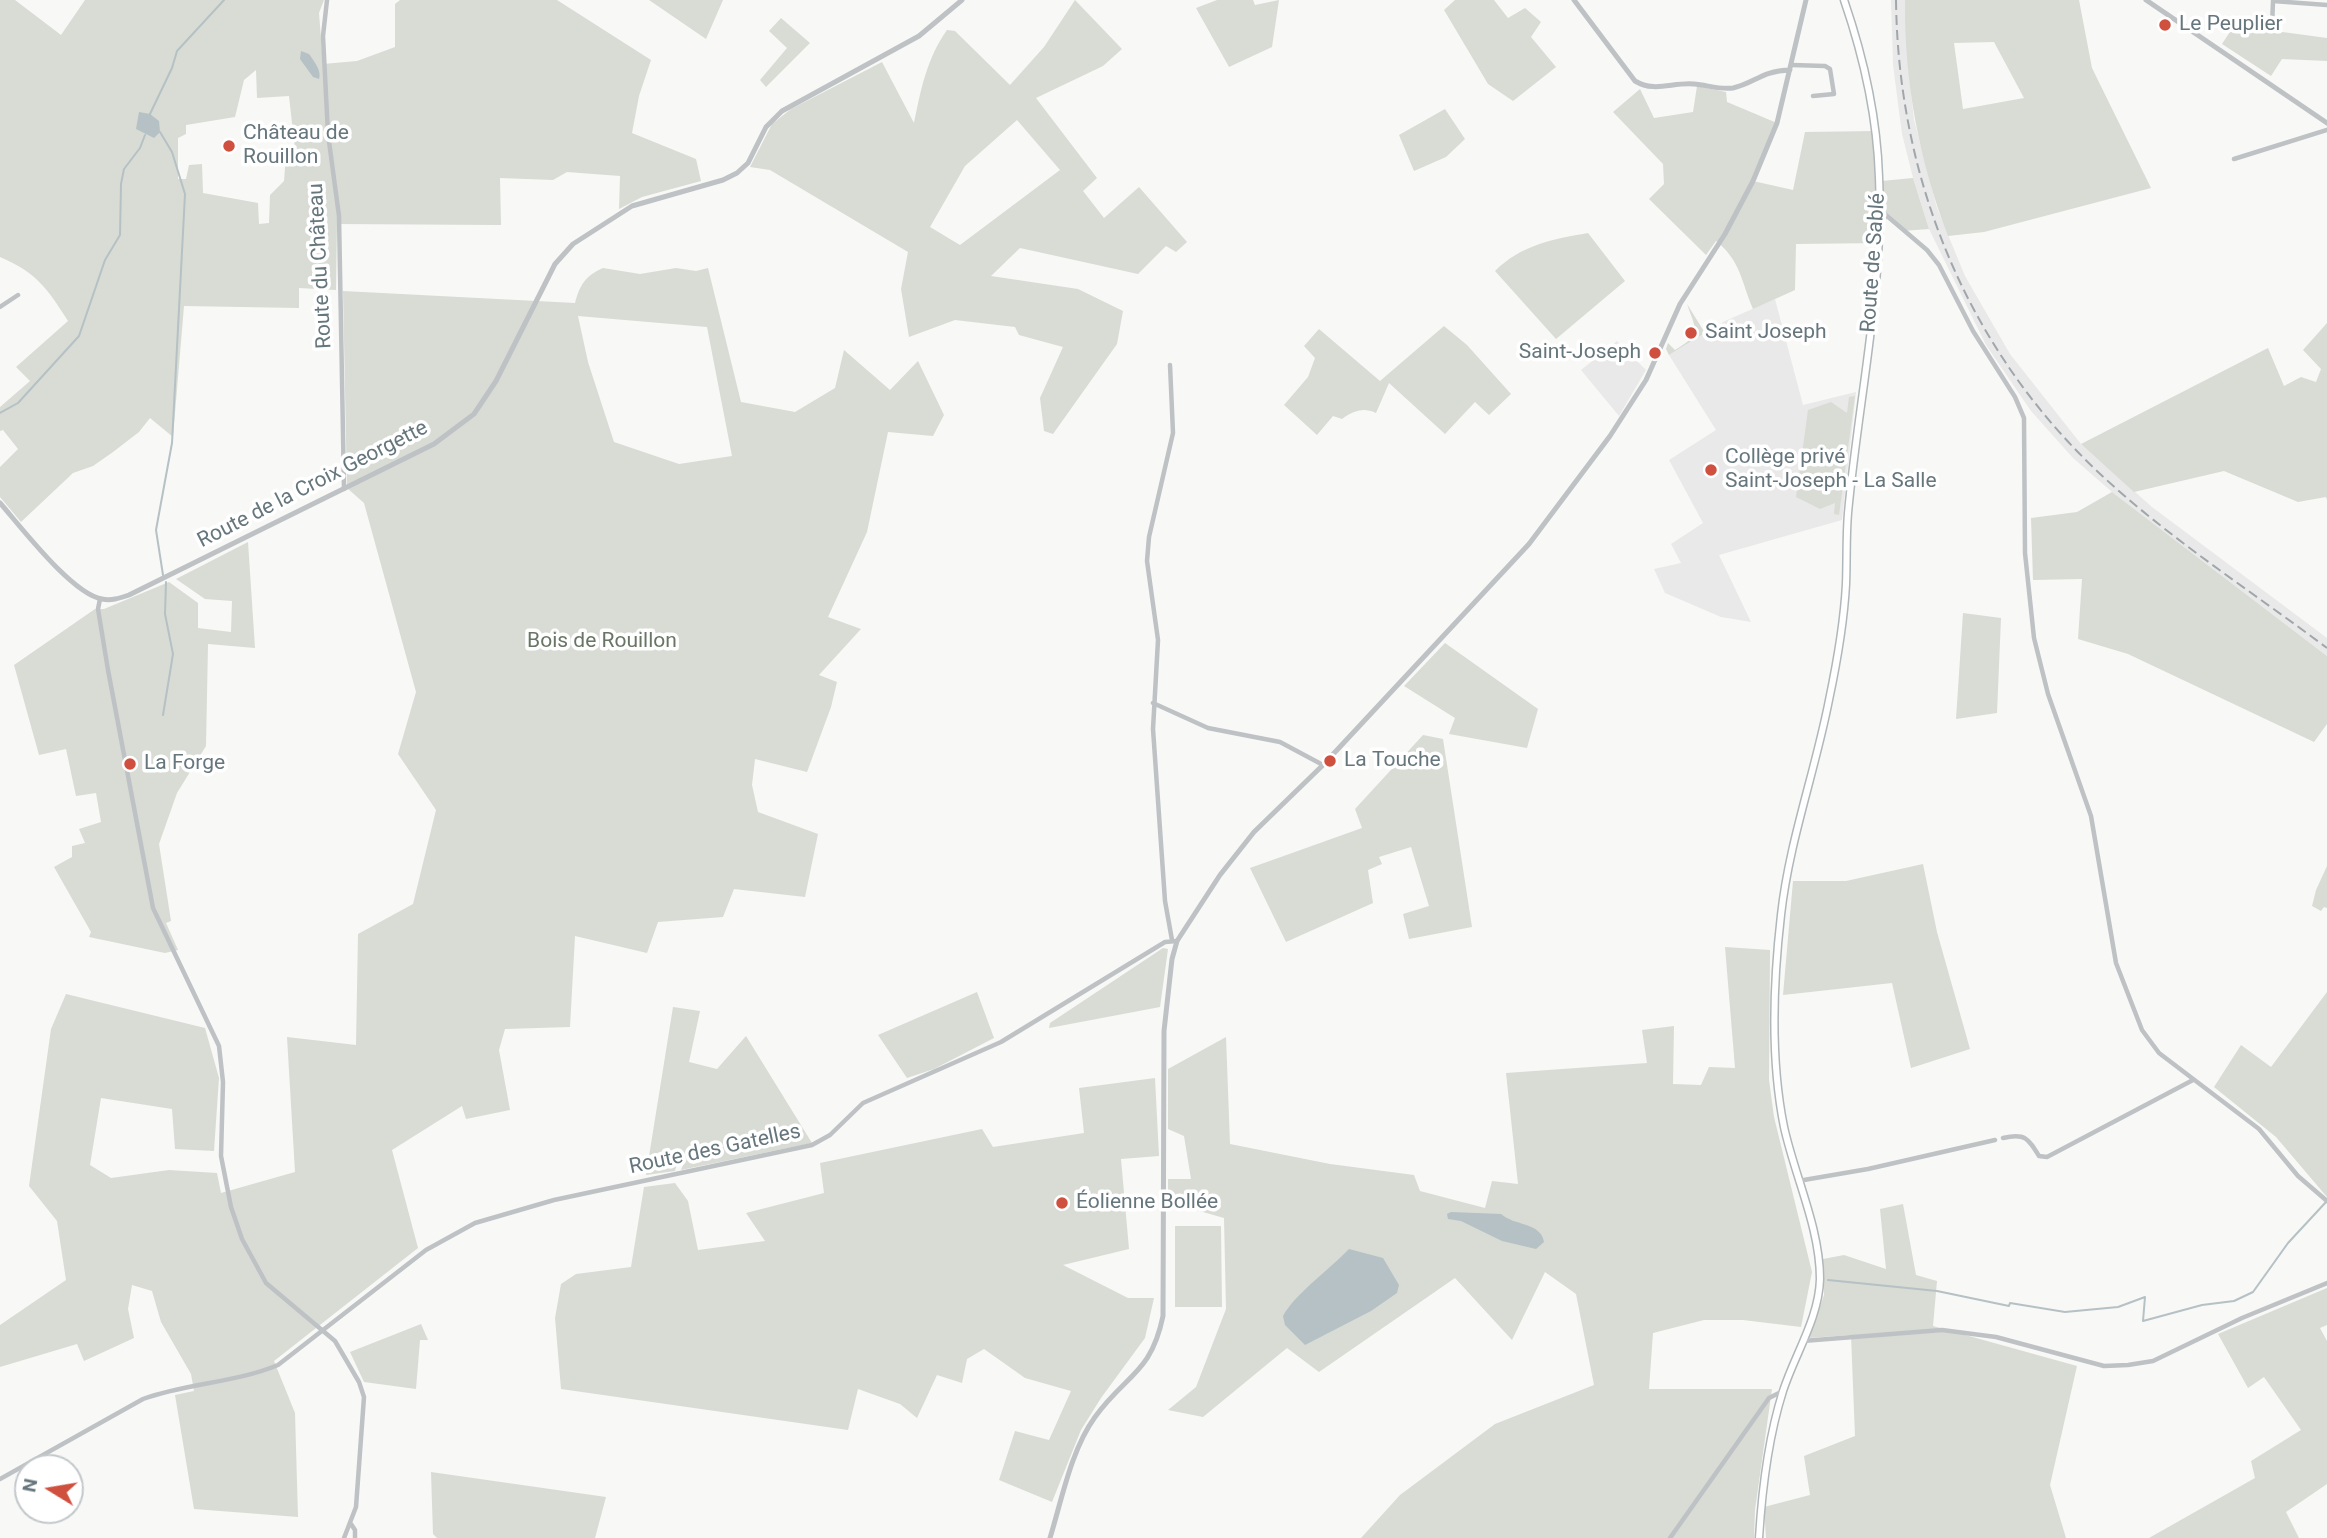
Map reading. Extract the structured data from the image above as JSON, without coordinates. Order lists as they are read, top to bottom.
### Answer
{
  "streets": {
    "main road": ["Route de Sablé"],
    "street": ["Route du Château", "Route de la Croix Georgette", "Route des Gatelles"]
  },
  "crossings": [
    ["Route du Château", "Route de la Croix Georgette"]
  ],
  "parks": ["Bois de Rouillon"],
  "places": [
    "Le Peuplier",
    "Château de Rouillon",
    "Saint Joseph",
    "Saint-Joseph",
    "Collège privé Saint-Joseph - La Salle",
    "La Touche",
    "La Forge",
    "Éolienne Bollée"
  ],
  "north": "left"
}
